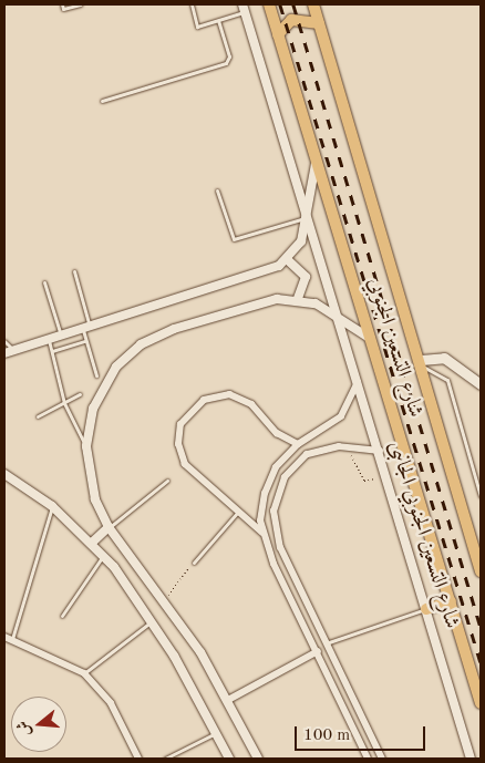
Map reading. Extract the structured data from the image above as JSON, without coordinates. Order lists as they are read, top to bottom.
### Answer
{
  "streets": {
    "main road": ["شارع التسعين الجنوبي"],
    "street": ["شارع التسعين الجنوبي الجانبى"]
  },
  "scale_bar": "100 m",
  "north": "left"
}
